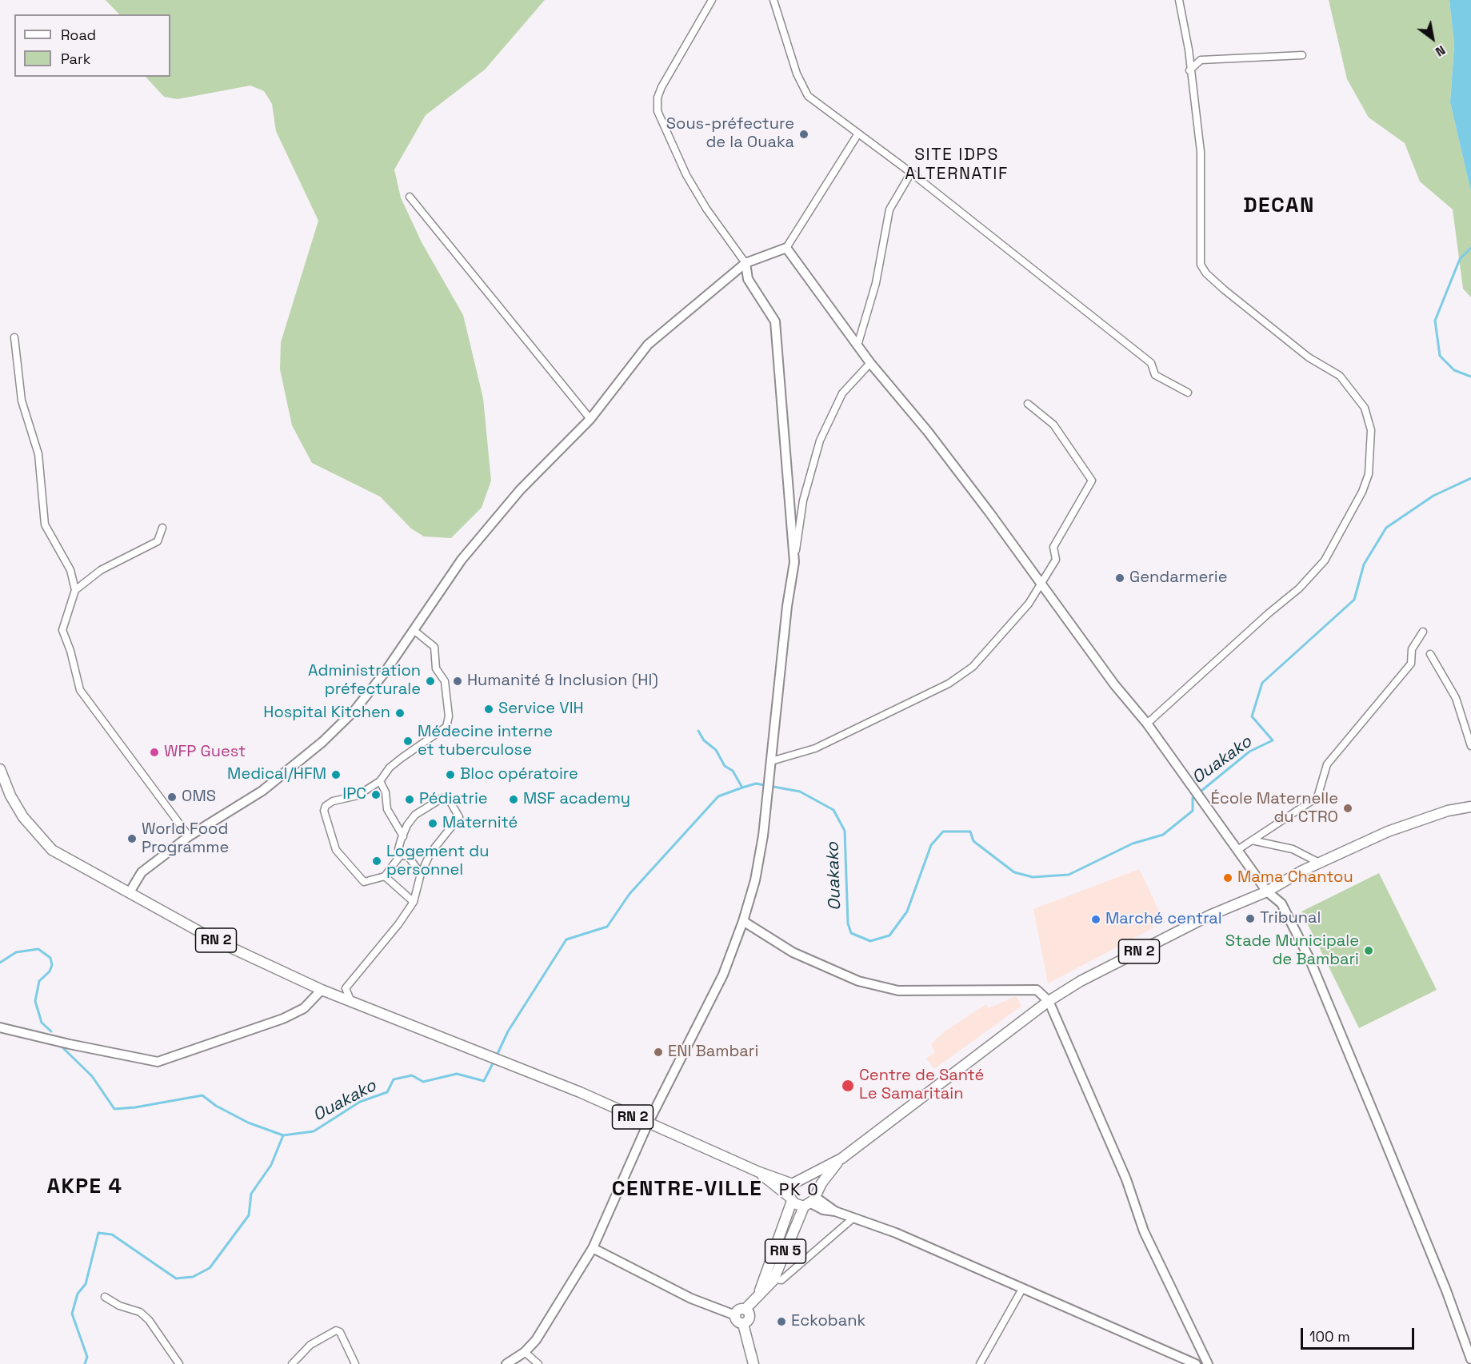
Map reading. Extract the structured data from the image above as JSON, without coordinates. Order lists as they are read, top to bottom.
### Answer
{
  "streets": {
    "main road": ["RN 2", "RN 5"]
  },
  "crossings": [
    ["RN 2", "RN 5"]
  ],
  "districts": [
    "SITE IDPS ALTERNATIF",
    "DECAN",
    "AKPE 4",
    "CENTRE-VILLE",
    "PK 0"
  ],
  "water": ["Ouakako"],
  "places": [
    "Sous-préfecture de la Ouaka",
    "Gendarmerie",
    "Administration préfecturale",
    "Humanité & Inclusion (HI)",
    "Service VIH",
    "Hospital Kitchen",
    "Médecine interne et tuberculose",
    "WFP Guest",
    "Medical/HFM",
    "Bloc opératoire",
    "IPC",
    "OMS",
    "Pédiatrie",
    "MSF academy",
    "École Maternelle du CTRO",
    "Maternité",
    "World Food Programme",
    "Logement du personnel",
    "Mama Chantou",
    "Tribunal",
    "Marché central",
    "Stade Municipale de Bambari",
    "ENI Bambari",
    "Centre de Santé Le Samaritain",
    "Eckobank"
  ],
  "legend": ["Road", "Park"],
  "scale_bar": "100 m",
  "north": "bottom right"
}
